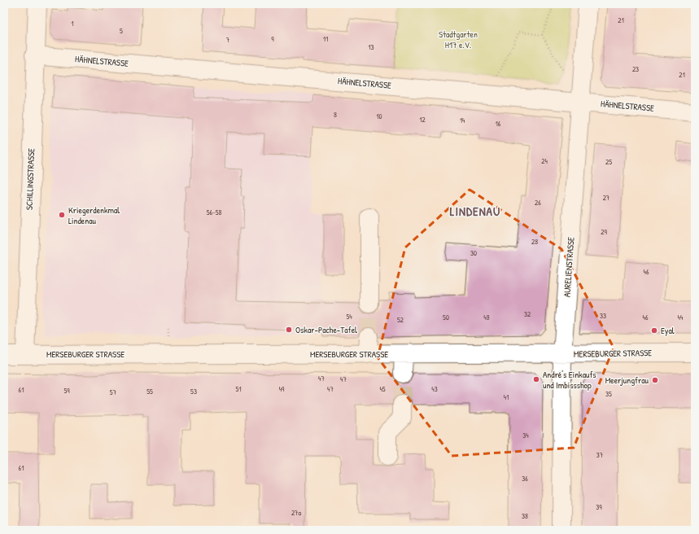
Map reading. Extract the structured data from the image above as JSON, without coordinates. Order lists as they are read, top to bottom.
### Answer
{
  "streets": {
    "street": [
      "HÄHNELSTRASSE",
      "SCHILLINGSTRASSE",
      "AURELIENSTRASSE",
      "MERSEBURGER STRASSE"
    ]
  },
  "crossings": [
    ["HÄHNELSTRASSE", "SCHILLINGSTRASSE"],
    ["HÄHNELSTRASSE", "AURELIENSTRASSE"],
    ["SCHILLINGSTRASSE", "MERSEBURGER STRASSE"],
    ["AURELIENSTRASSE", "MERSEBURGER STRASSE"]
  ],
  "districts": ["LINDENAU"],
  "parks": ["Stadtgarten H17 e.V."],
  "places": [
    "Kriegerdenkmal Lindenau",
    "Oskar-Pache-Tafel",
    "Eyal",
    "André's Einkaufs und Imbissshop",
    "Meerjungfrau"
  ],
  "house_numbers": [
    "21",
    "1",
    "5",
    "9",
    "11",
    "7",
    "13",
    "23",
    "21",
    "8",
    "10",
    "12",
    "14",
    "16",
    "24",
    "25",
    "27",
    "26",
    "56-58",
    "29",
    "28",
    "30",
    "46",
    "32",
    "33",
    "54",
    "50",
    "48",
    "46",
    "44",
    "52",
    "47",
    "47",
    "51",
    "49",
    "47",
    "45",
    "43",
    "61",
    "59",
    "55",
    "53",
    "57",
    "35",
    "41",
    "34",
    "37",
    "61",
    "36",
    "39",
    "27a",
    "38"
  ]
}
